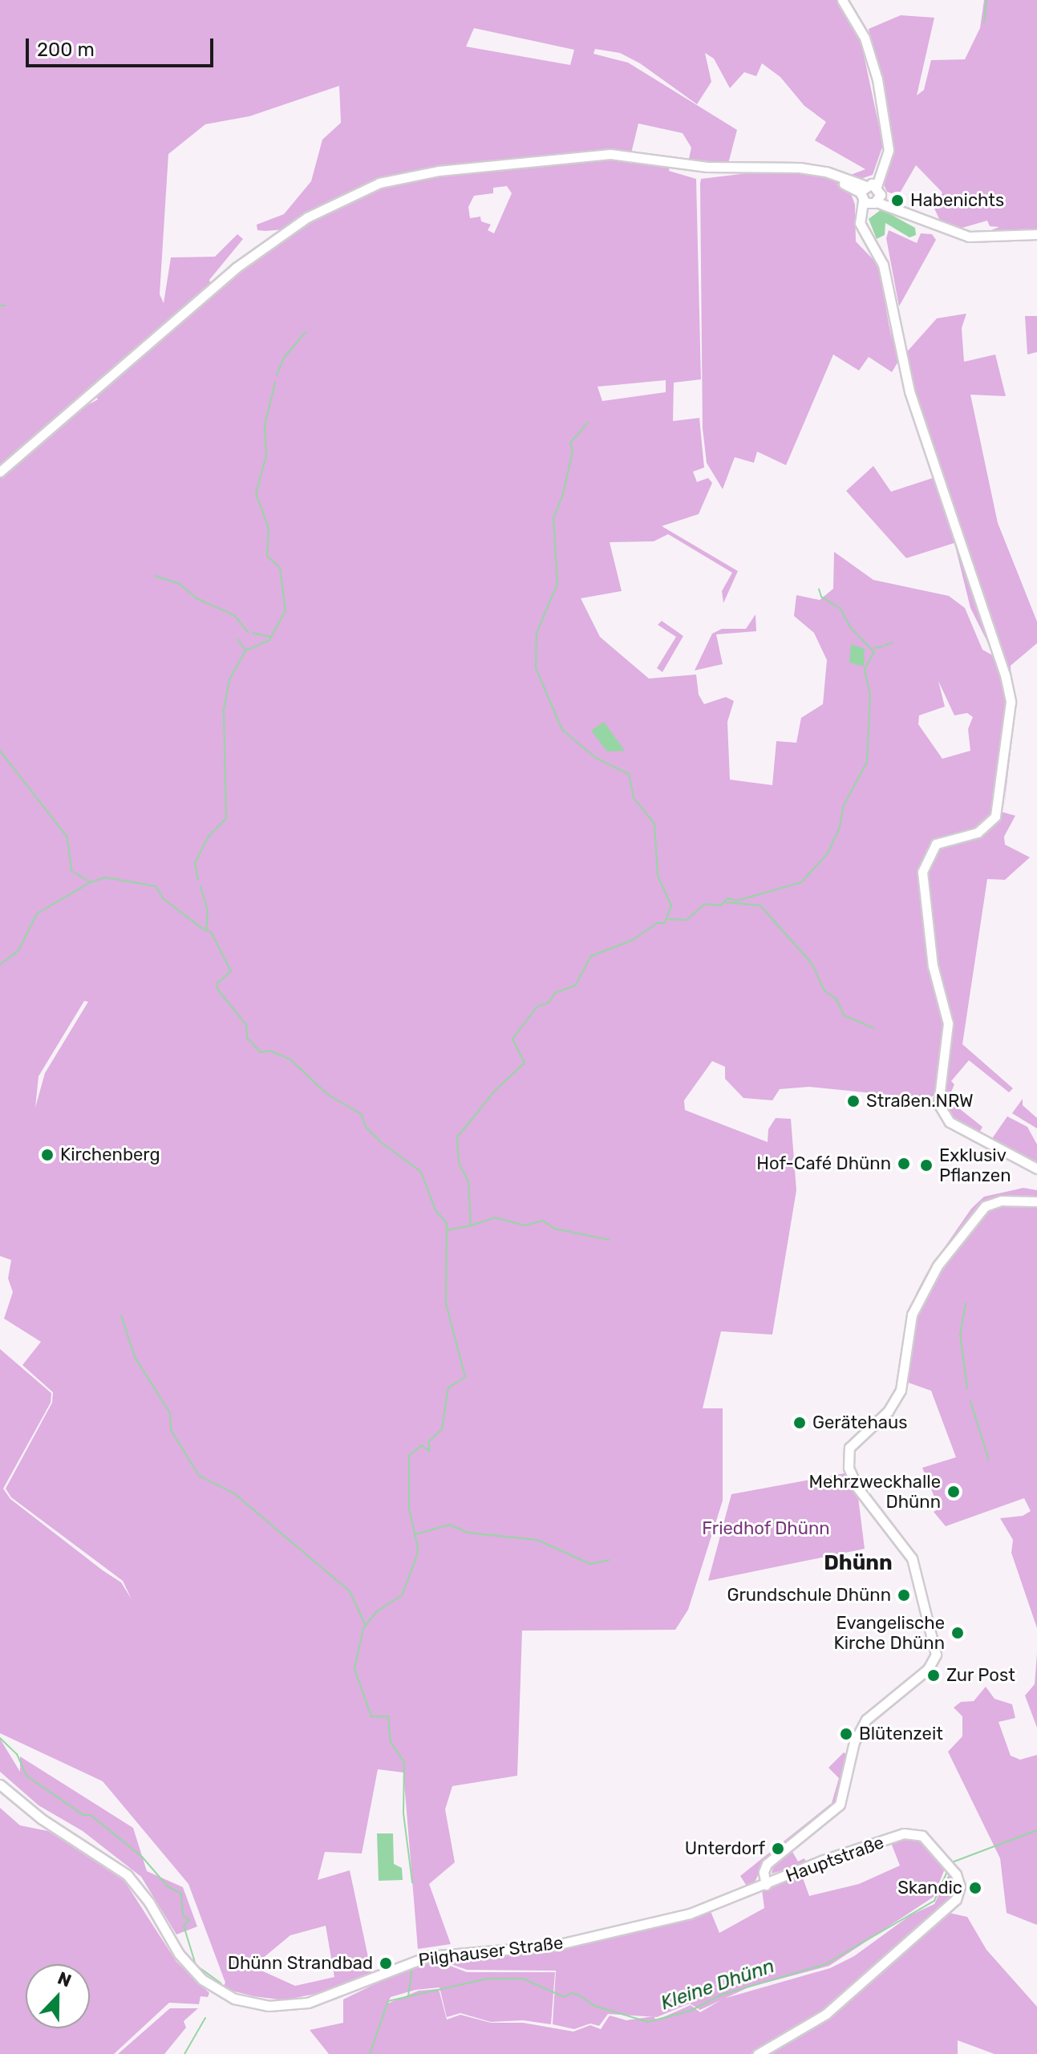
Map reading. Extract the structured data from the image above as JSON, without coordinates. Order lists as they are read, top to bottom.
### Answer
{
  "streets": {
    "main road": ["Hauptstraße", "Pilghauser Straße"]
  },
  "crossings": [
    ["Hauptstraße", "Pilghauser Straße"]
  ],
  "districts": ["Dhünn"],
  "water": ["Kleine Dhünn"],
  "parks": ["Friedhof Dhünn"],
  "places": [
    "Habenichts",
    "Straßen.NRW",
    "Kirchenberg",
    "Hof-Café Dhünn",
    "Exklusiv Pflanzen",
    "Gerätehaus",
    "Mehrzweckhalle Dhünn",
    "Grundschule Dhünn",
    "Evangelische Kirche Dhünn",
    "Zur Post",
    "Blütenzeit",
    "Unterdorf",
    "Skandic",
    "Dhünn Strandbad"
  ],
  "scale_bar": "200 m",
  "north": "top"
}
